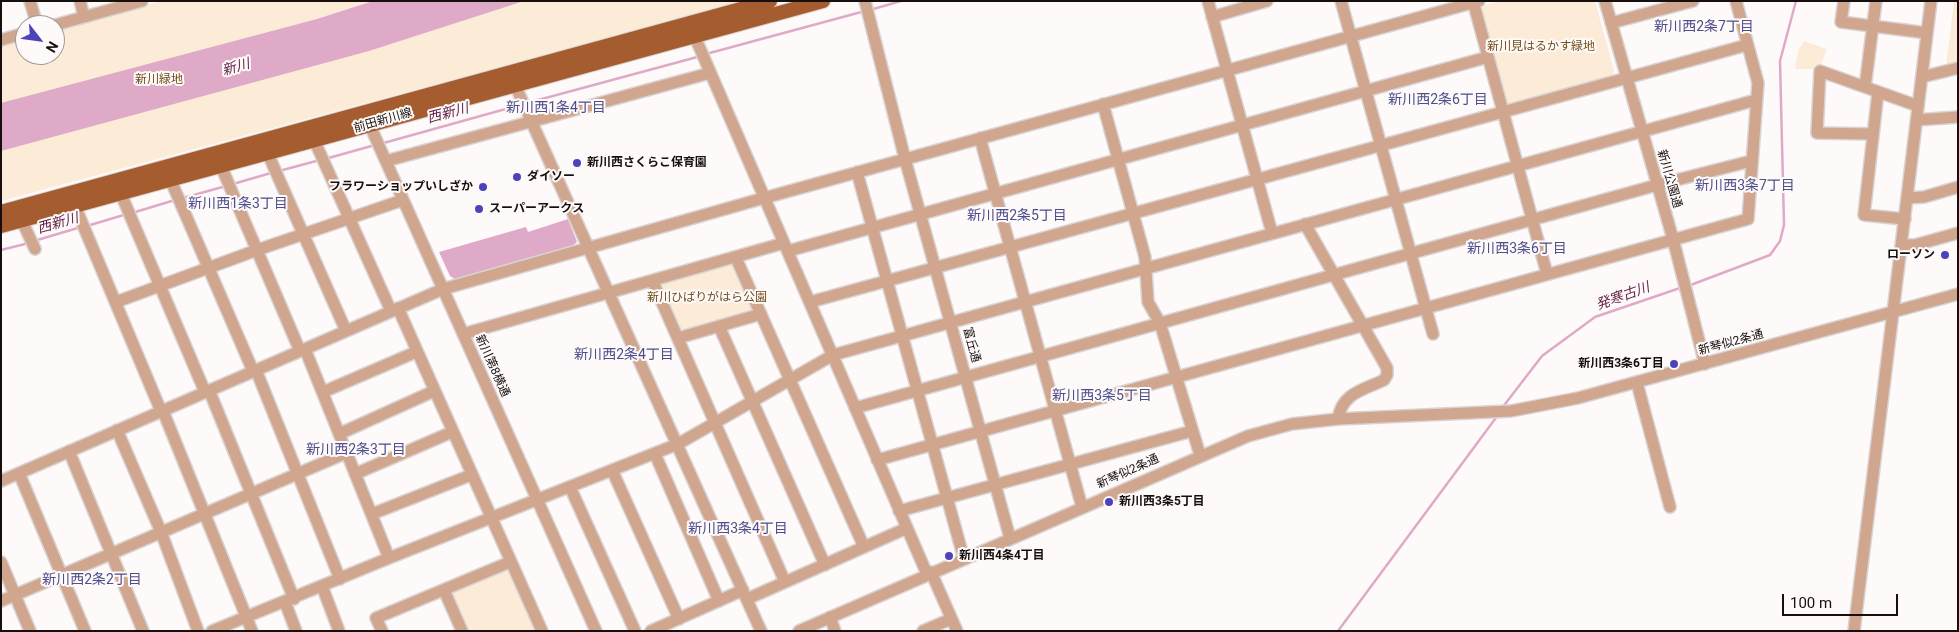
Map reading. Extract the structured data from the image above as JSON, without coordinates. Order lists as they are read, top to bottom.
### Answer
{
  "streets": {
    "main road": ["前田新川線"],
    "street": [
      "新川公園通",
      "新琴似2条通",
      "富丘通",
      "新川第8横通"
    ]
  },
  "crossings": [
    ["前田新川線", "新川第8横通"],
    ["新川公園通", "新琴似2条通"],
    ["新琴似2条通", "富丘通"]
  ],
  "districts": [
    "新川西2条7丁目",
    "新川西2条6丁目",
    "新川西1条4丁目",
    "新川西3条7丁目",
    "新川西1条3丁目",
    "新川西2条5丁目",
    "新川西3条6丁目",
    "新川西2条4丁目",
    "新川西3条5丁目",
    "新川西2条3丁目",
    "新川西3条4丁目",
    "新川西2条2丁目"
  ],
  "water": ["新川", "西新川", "発寒古川"],
  "parks": ["新川見はるかす緑地", "新川緑地", "新川ひばりがはら公園"],
  "places": [
    "新川西さくらこ保育園",
    "ダイソー",
    "フラワーショップいしざか",
    "スーパーアークス",
    "ローソン",
    "新川西3条6丁目",
    "新川西3条5丁目",
    "新川西4条4丁目"
  ],
  "scale_bar": "100 m",
  "north": "bottom right"
}
